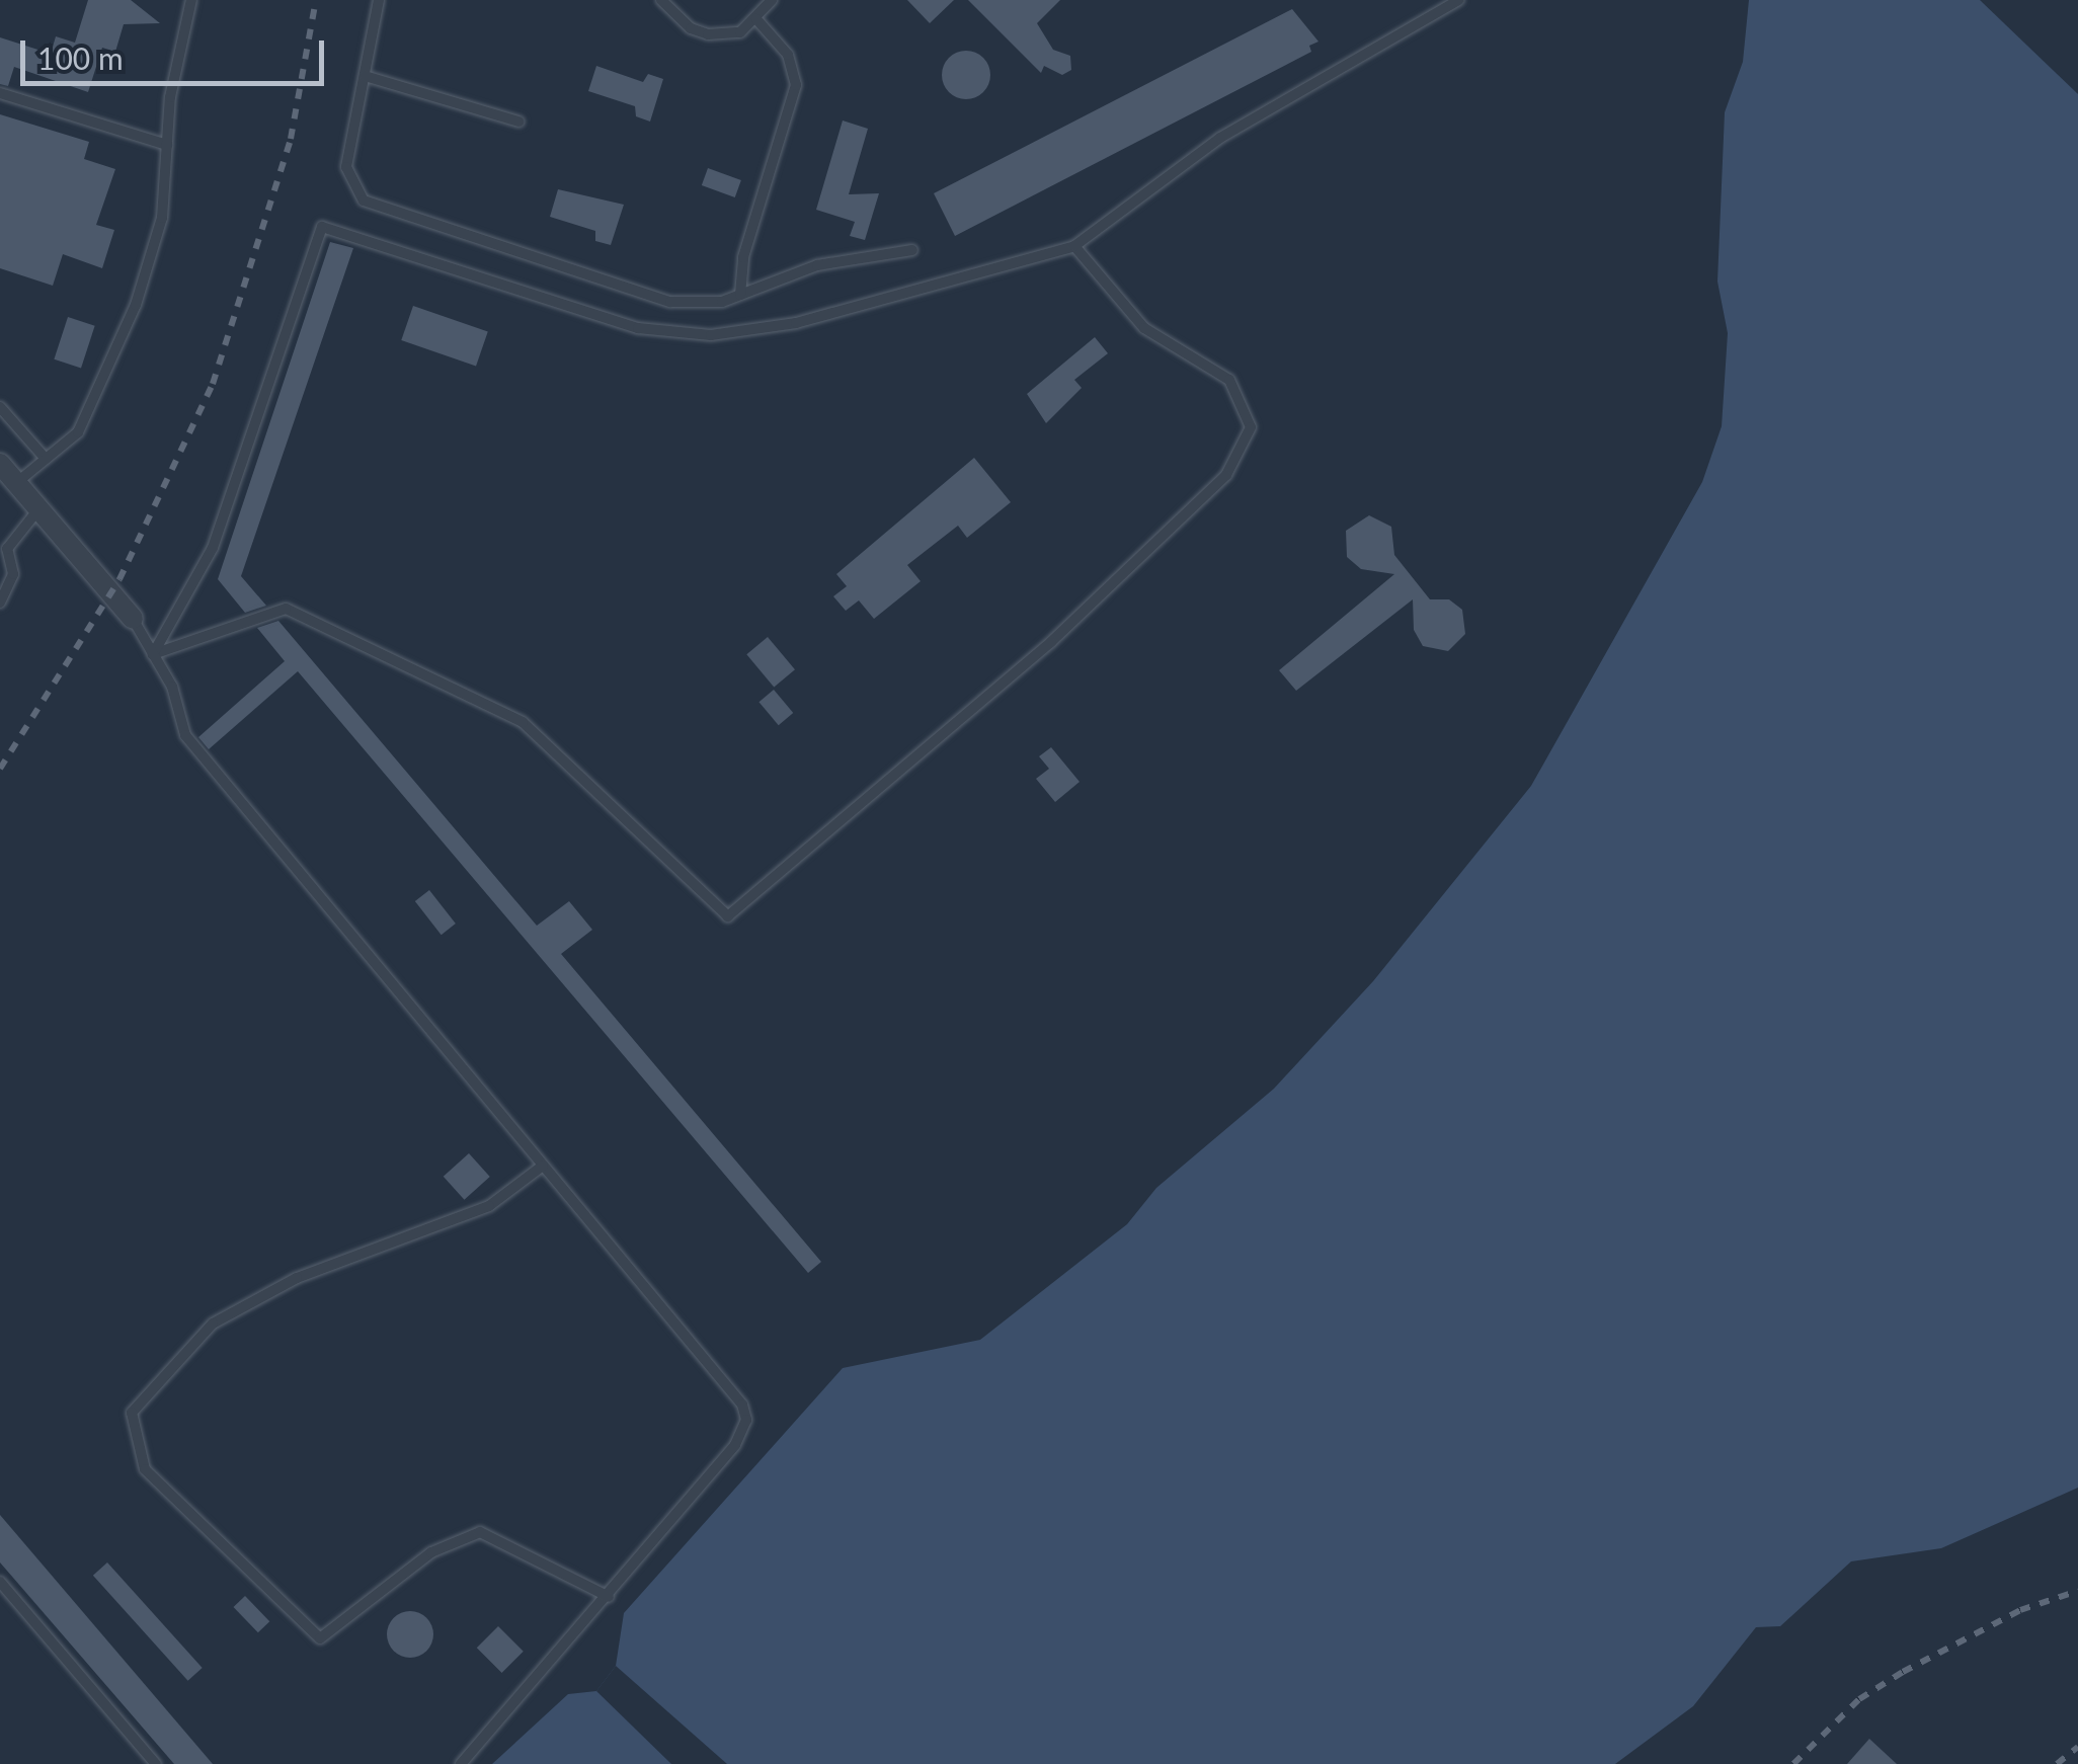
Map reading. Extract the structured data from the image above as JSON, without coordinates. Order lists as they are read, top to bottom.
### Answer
{
  "scale_bar": "100 m"
}
